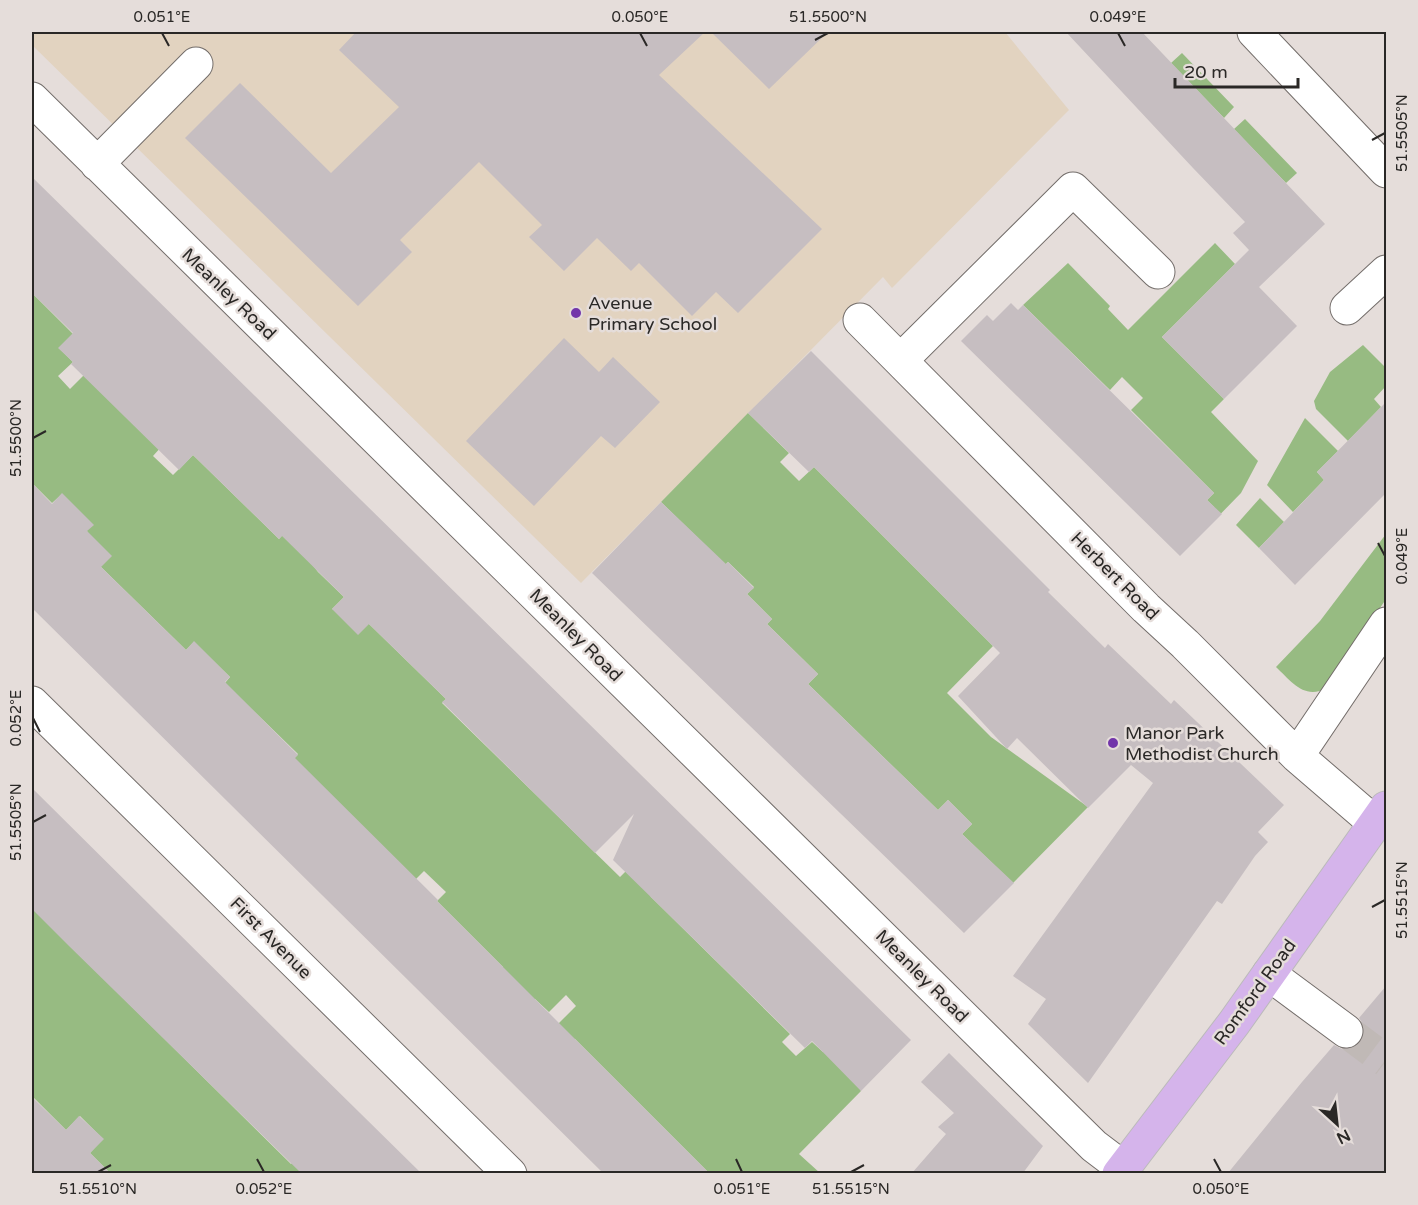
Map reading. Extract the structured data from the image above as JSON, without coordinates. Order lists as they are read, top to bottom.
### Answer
{
  "streets": {
    "main road": ["Romford Road"],
    "street": ["Meanley Road", "Herbert Road", "First Avenue"]
  },
  "crossings": [
    ["Meanley Road", "Romford Road"],
    ["Herbert Road", "Romford Road"]
  ],
  "places": ["Avenue Primary School", "Manor Park Methodist Church"],
  "scale_bar": "20 m",
  "north": "bottom right",
  "coordinates": [
    "0.051°E",
    "0.050°E",
    "51.5500°N",
    "0.049°E",
    "51.5505°N",
    "0.052°E",
    "51.5515°N",
    "51.5510°N"
  ]
}
